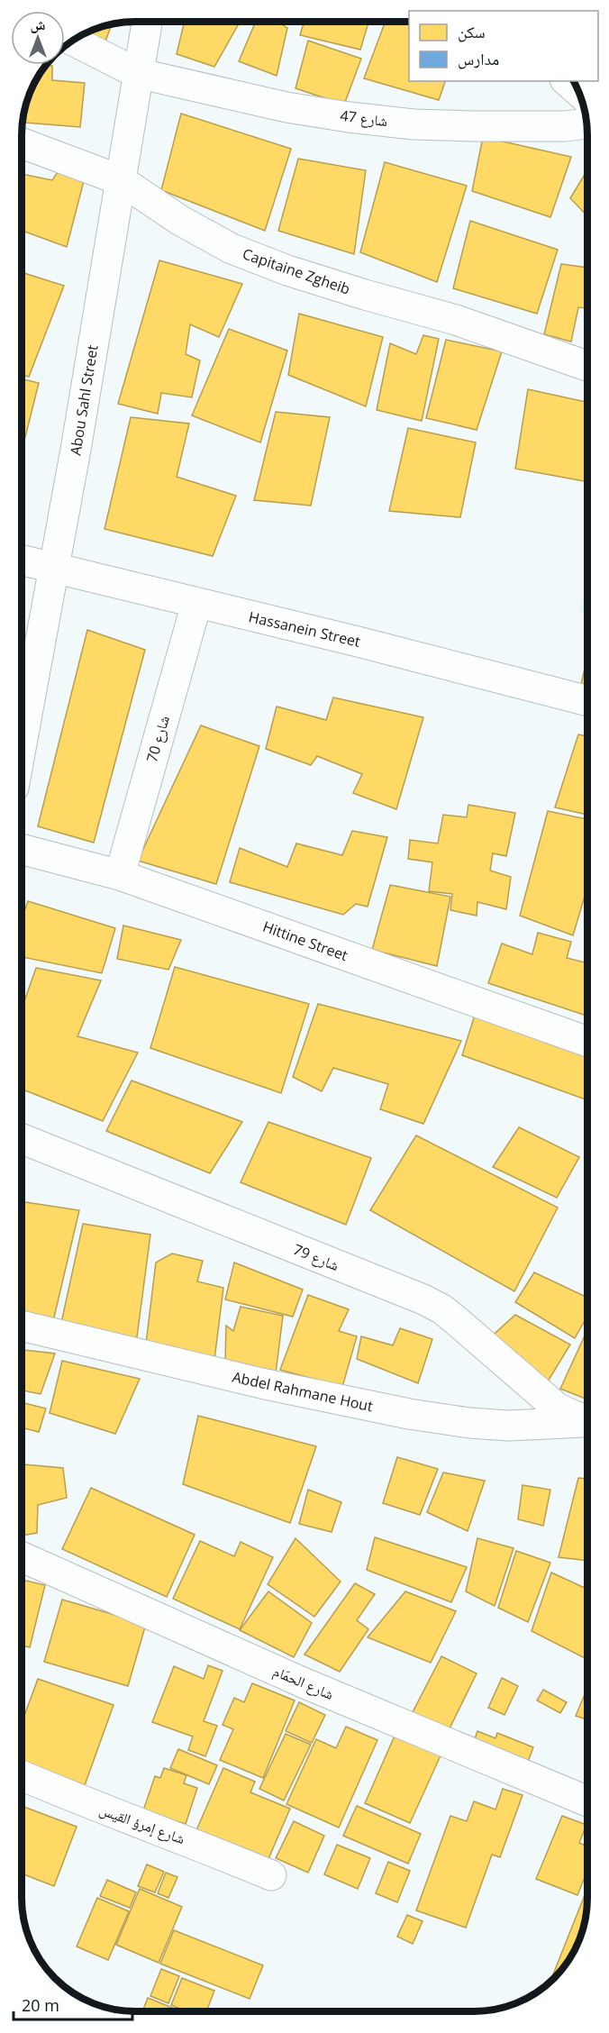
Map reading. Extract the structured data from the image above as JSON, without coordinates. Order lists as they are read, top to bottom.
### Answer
{
  "streets": {
    "street": [
      "شارع 47",
      "Capitaine Zgheib",
      "Abou Sahl Street",
      "Hassanein Street",
      "شارع 70",
      "Hittine Street",
      "شارع 79",
      "Abdel Rahmane Hout",
      "شارع الحمّام",
      "شارع إمرؤ القيس"
    ]
  },
  "crossings": [
    ["شارع 47", "Abou Sahl Street"],
    ["Capitaine Zgheib", "Abou Sahl Street"],
    ["Abou Sahl Street", "Hassanein Street"],
    ["Hassanein Street", "شارع 70"],
    ["شارع 70", "Hittine Street"]
  ],
  "legend": ["سكن", "مدارس"],
  "scale_bar": "20 m",
  "north": "top"
}
